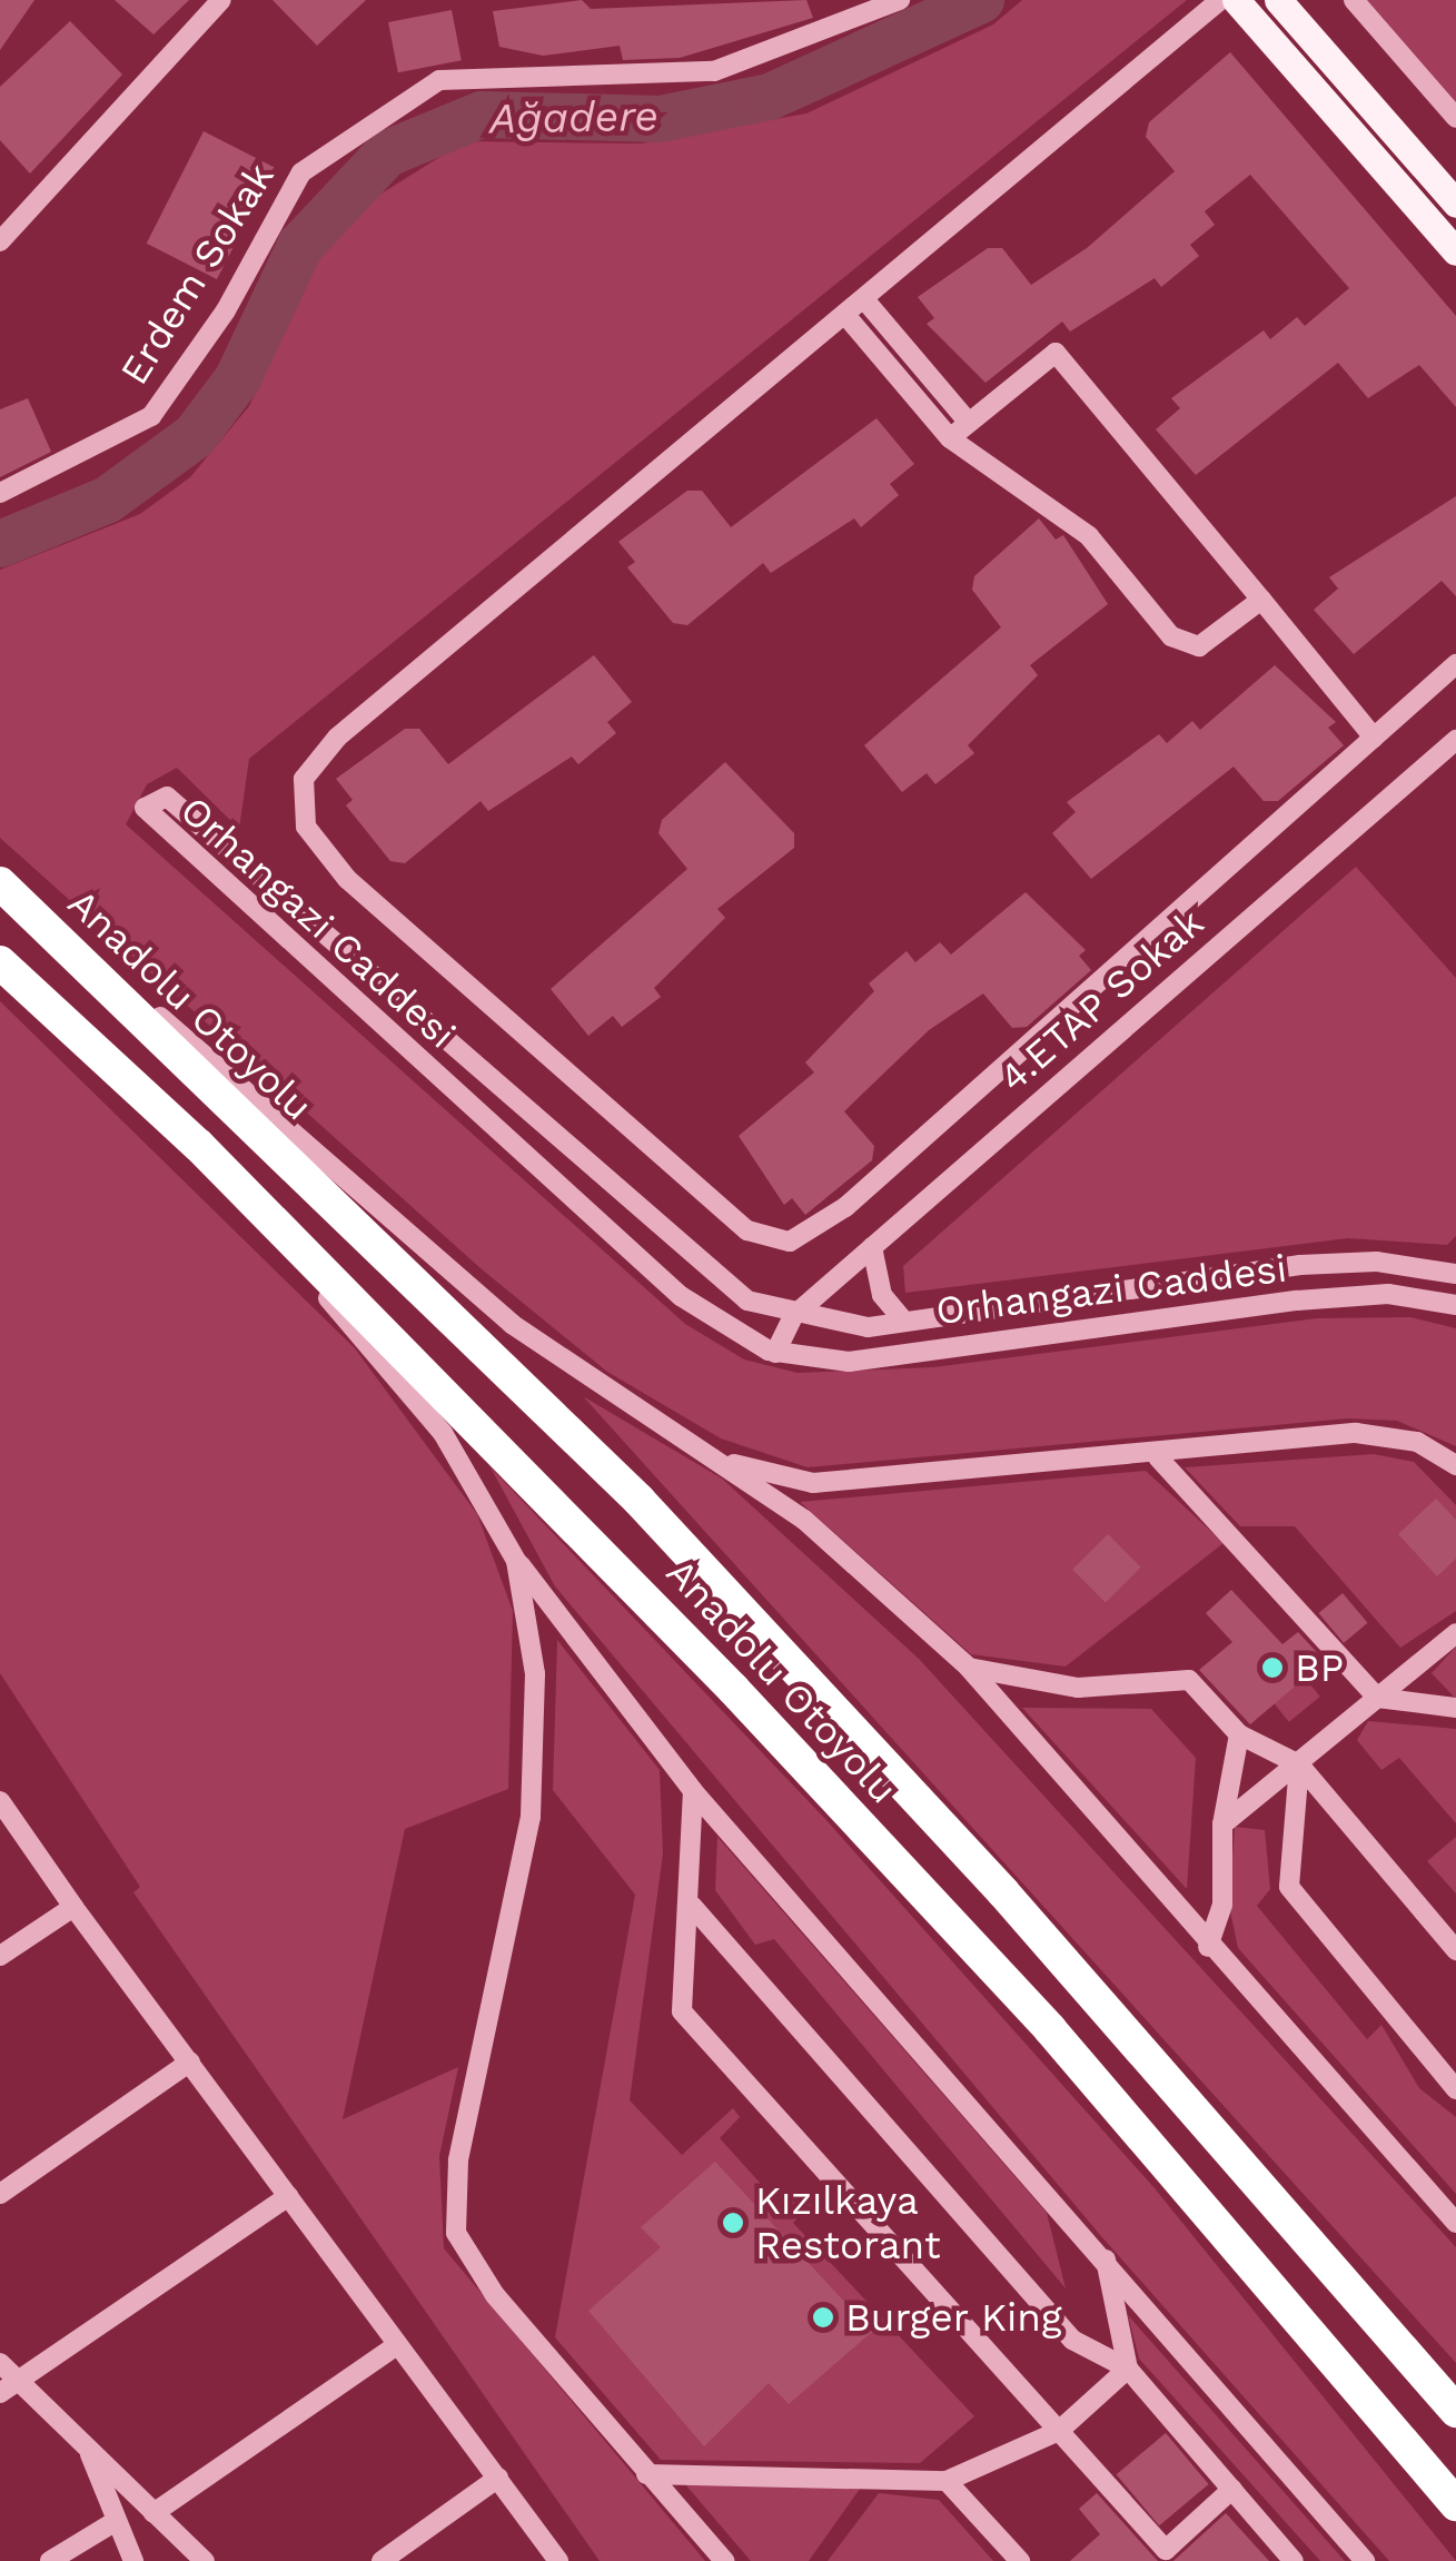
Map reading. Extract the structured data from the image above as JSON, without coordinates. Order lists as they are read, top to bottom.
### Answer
{
  "streets": {
    "highway": ["Anadolu Otoyolu"],
    "street": ["Erdem Sokak", "Orhangazi Caddesi", "4.ETAP Sokak"]
  },
  "crossings": [
    ["Orhangazi Caddesi", "4.ETAP Sokak"]
  ],
  "water": ["Ağadere"],
  "places": ["BP", "Kızılkaya Restorant", "Burger King"]
}
